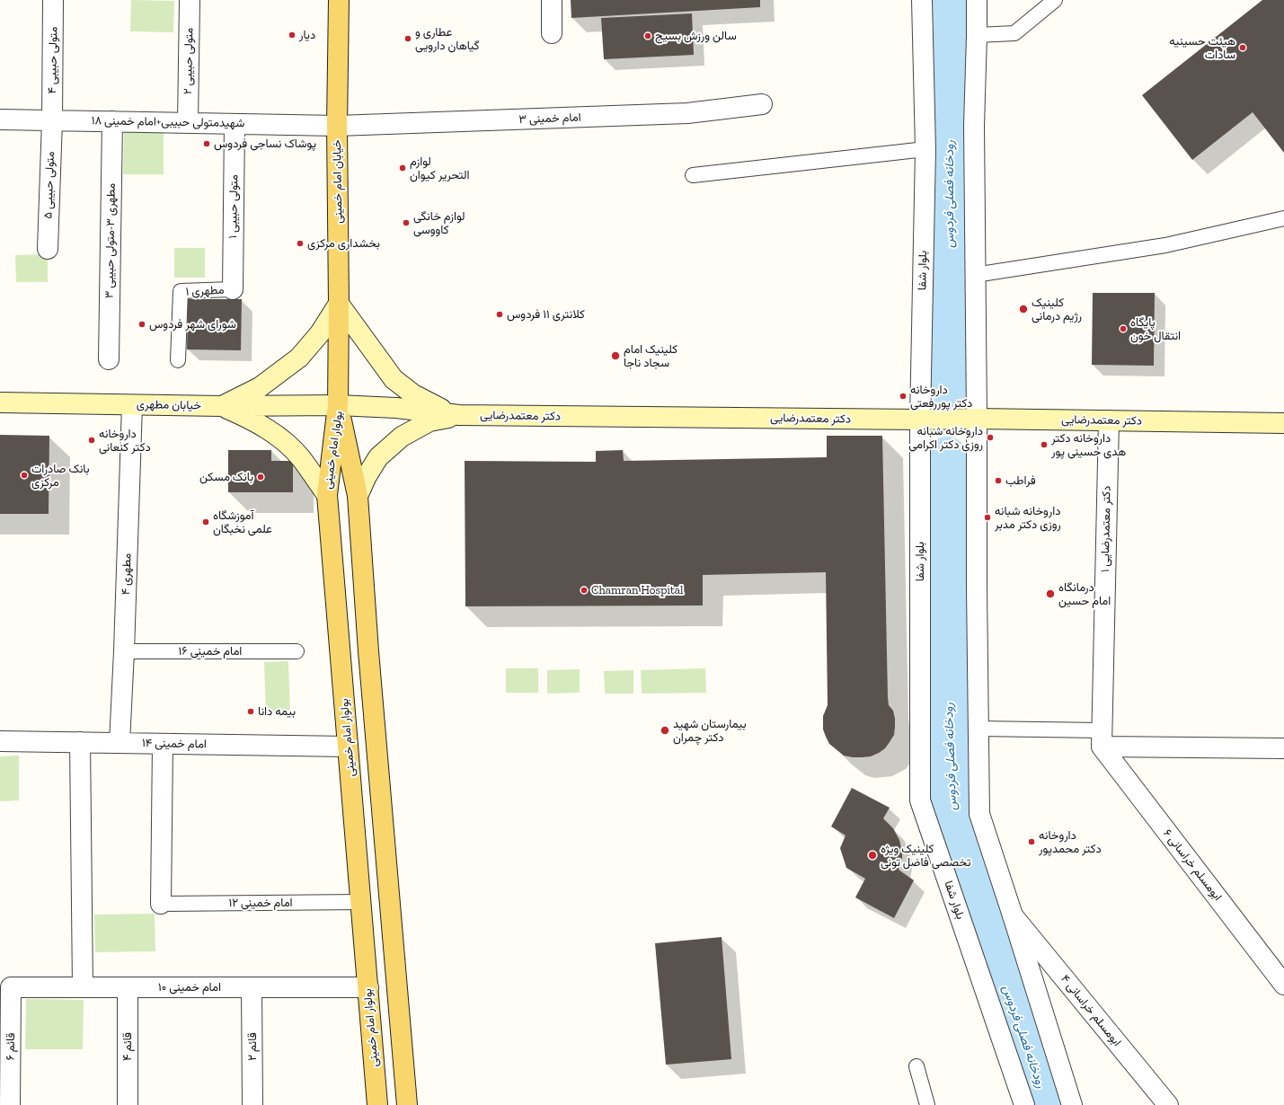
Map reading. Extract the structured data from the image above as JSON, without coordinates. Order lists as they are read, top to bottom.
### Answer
{
  "streets": {
    "main road": [
      "خیابان امام خمینی",
      "خیابان مطهری",
      "دکتر معتمد‌رضایی",
      "بولوار امام خمینی"
    ],
    "street": [
      "متولی حبیبی ۴",
      "متولی حبیبی ۲",
      "امام خمینی ۳",
      "شهیدمتولی حبیبی+امام خمینی ۱۸",
      "متولی حبیبی ۵",
      "متولی حبیبی ۱",
      "مطهری ۳-متولی حبیبی ۳",
      "بلوار شفا",
      "دکتر معتمدرضایی ۱",
      "مطهری ۴",
      "امام خمینی ۱۴",
      "ابومسلم خراسانی ۶",
      "امام خمینی ۱۰",
      "ابومسلم خراسانی ۴",
      "قائم ۶",
      "قائم ۴",
      "قائم ۲"
    ],
    "lane": ["مطهری ۱", "امام خمینی ۱۶", "امام خمینی ۱۲"]
  },
  "crossings": [
    ["متولی حبیبی ۴", "شهیدمتولی حبیبی+امام خمینی ۱۸"],
    ["متولی حبیبی ۴", "متولی حبیبی ۵"],
    ["متولی حبیبی ۲", "شهیدمتولی حبیبی+امام خمینی ۱۸"],
    ["امام خمینی ۳", "شهیدمتولی حبیبی+امام خمینی ۱۸"],
    ["امام خمینی ۳", "خیابان امام خمینی"],
    ["شهیدمتولی حبیبی+امام خمینی ۱۸", "خیابان امام خمینی"],
    ["شهیدمتولی حبیبی+امام خمینی ۱۸", "متولی حبیبی ۵"],
    ["شهیدمتولی حبیبی+امام خمینی ۱۸", "متولی حبیبی ۱"],
    ["شهیدمتولی حبیبی+امام خمینی ۱۸", "مطهری ۳-متولی حبیبی ۳"],
    ["خیابان امام خمینی", "خیابان مطهری"],
    ["خیابان امام خمینی", "دکتر معتمد‌رضایی"],
    ["خیابان امام خمینی", "بولوار امام خمینی"],
    ["متولی حبیبی ۱", "مطهری ۱"],
    ["بلوار شفا", "دکتر معتمد‌رضایی"],
    ["خیابان مطهری", "دکتر معتمد‌رضایی"],
    ["خیابان مطهری", "بولوار امام خمینی"],
    ["خیابان مطهری", "مطهری ۴"],
    ["دکتر معتمد‌رضایی", "بولوار امام خمینی"],
    ["دکتر معتمد‌رضایی", "دکتر معتمدرضایی ۱"],
    ["بولوار امام خمینی", "امام خمینی ۱۴"],
    ["بولوار امام خمینی", "امام خمینی ۱۲"],
    ["بولوار امام خمینی", "امام خمینی ۱۰"],
    ["دکتر معتمدرضایی ۱", "ابومسلم خراسانی ۶"],
    ["مطهری ۴", "امام خمینی ۱۶"],
    ["مطهری ۴", "امام خمینی ۱۴"],
    ["امام خمینی ۱۰", "قائم ۶"],
    ["امام خمینی ۱۰", "قائم ۴"],
    ["امام خمینی ۱۰", "قائم ۲"]
  ],
  "water": ["رودخانه فصلی فردوس"],
  "places": [
    "دیار",
    "سالن ورزش بسیج",
    "عطاری و گیاهان دارویی",
    "هيئت حسینیه سادات",
    "پوشاک نساجی فردوس",
    "لوازم التحریر کیوان",
    "لوازم خانگی کاووسی",
    "بخشداری مرکزی",
    "کلینیک رژیم درمانی",
    "کلانتری ۱۱ فردوس",
    "شورای شهر فردوس",
    "پایگاه انتقال خون",
    "کلینیک امام سجاد ناجا",
    "داروخانه دکتر پوررفعتی",
    "داروخانه شبانه روزی دکتر اکرامی",
    "داروخانه دکتر کنعانی",
    "داروخانه دکتر هدی حسینی پور",
    "بانک صادرات مرکزی",
    "بانک مسکن",
    "فراطب",
    "داروخانه شبانه روزی دکتر مدبر",
    "آموزشگاه علمی نخبگان",
    "Chamran Hospital",
    "درمانگاه امام حسین",
    "بیمه دانا",
    "بیمارستان شهید دکتر چمران",
    "داروخانه دکتر محمدپور",
    "کلینیک ویژه تخصصی فاضل تونی"
  ]
}
